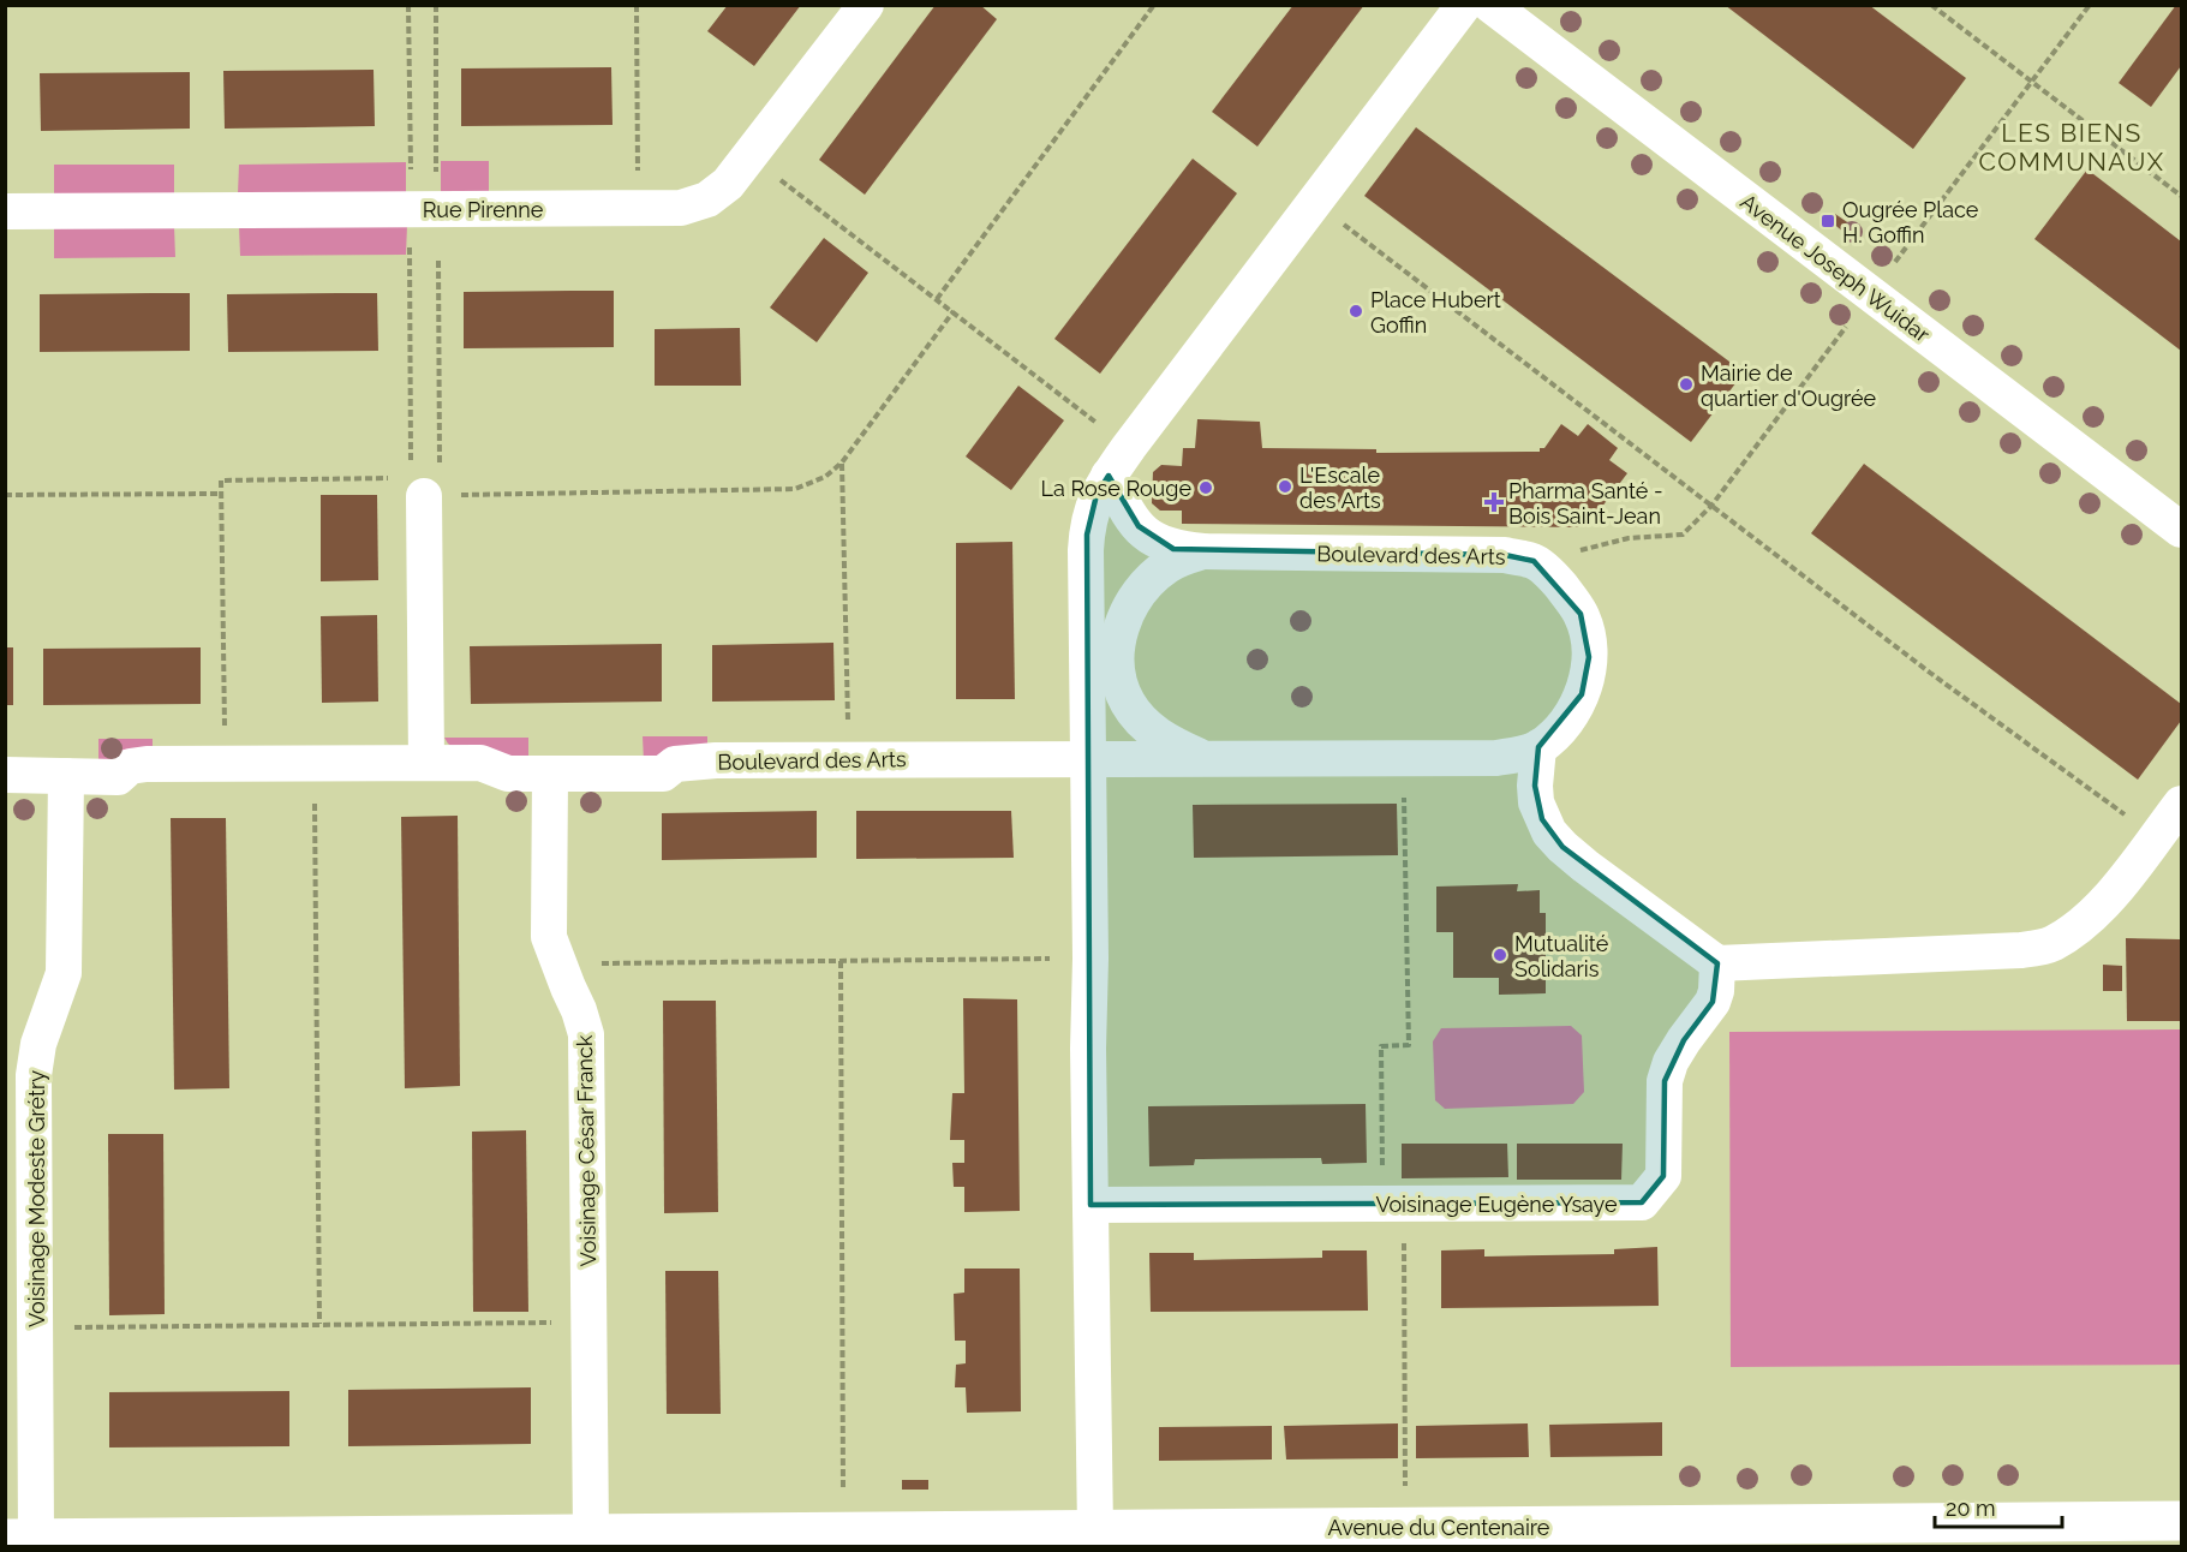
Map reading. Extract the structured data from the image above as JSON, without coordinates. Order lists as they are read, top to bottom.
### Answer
{
  "streets": {
    "street": [
      "Rue Pirenne",
      "Avenue Joseph Wuidar",
      "Boulevard des Arts",
      "Voisinage César Franck",
      "Voisinage Modeste Grétry",
      "Voisinage Eugène Ysaye",
      "Avenue du Centenaire"
    ]
  },
  "crossings": [
    ["Boulevard des Arts", "Voisinage César Franck"],
    ["Boulevard des Arts", "Voisinage Modeste Grétry"],
    ["Voisinage César Franck", "Avenue du Centenaire"],
    ["Voisinage Modeste Grétry", "Avenue du Centenaire"]
  ],
  "districts": ["LES BIENS COMMUNAUX"],
  "places": {
    "transit": ["Ougrée Place H. Goffin"],
    "other": [
      "Place Hubert Goffin",
      "Mairie de quartier d'Ougrée",
      "L'Escale des Arts",
      "La Rose Rouge",
      "Mutualité Solidaris"
    ],
    "health": ["Pharma Santé - Bois Saint-Jean"]
  },
  "scale_bar": "20 m"
}
